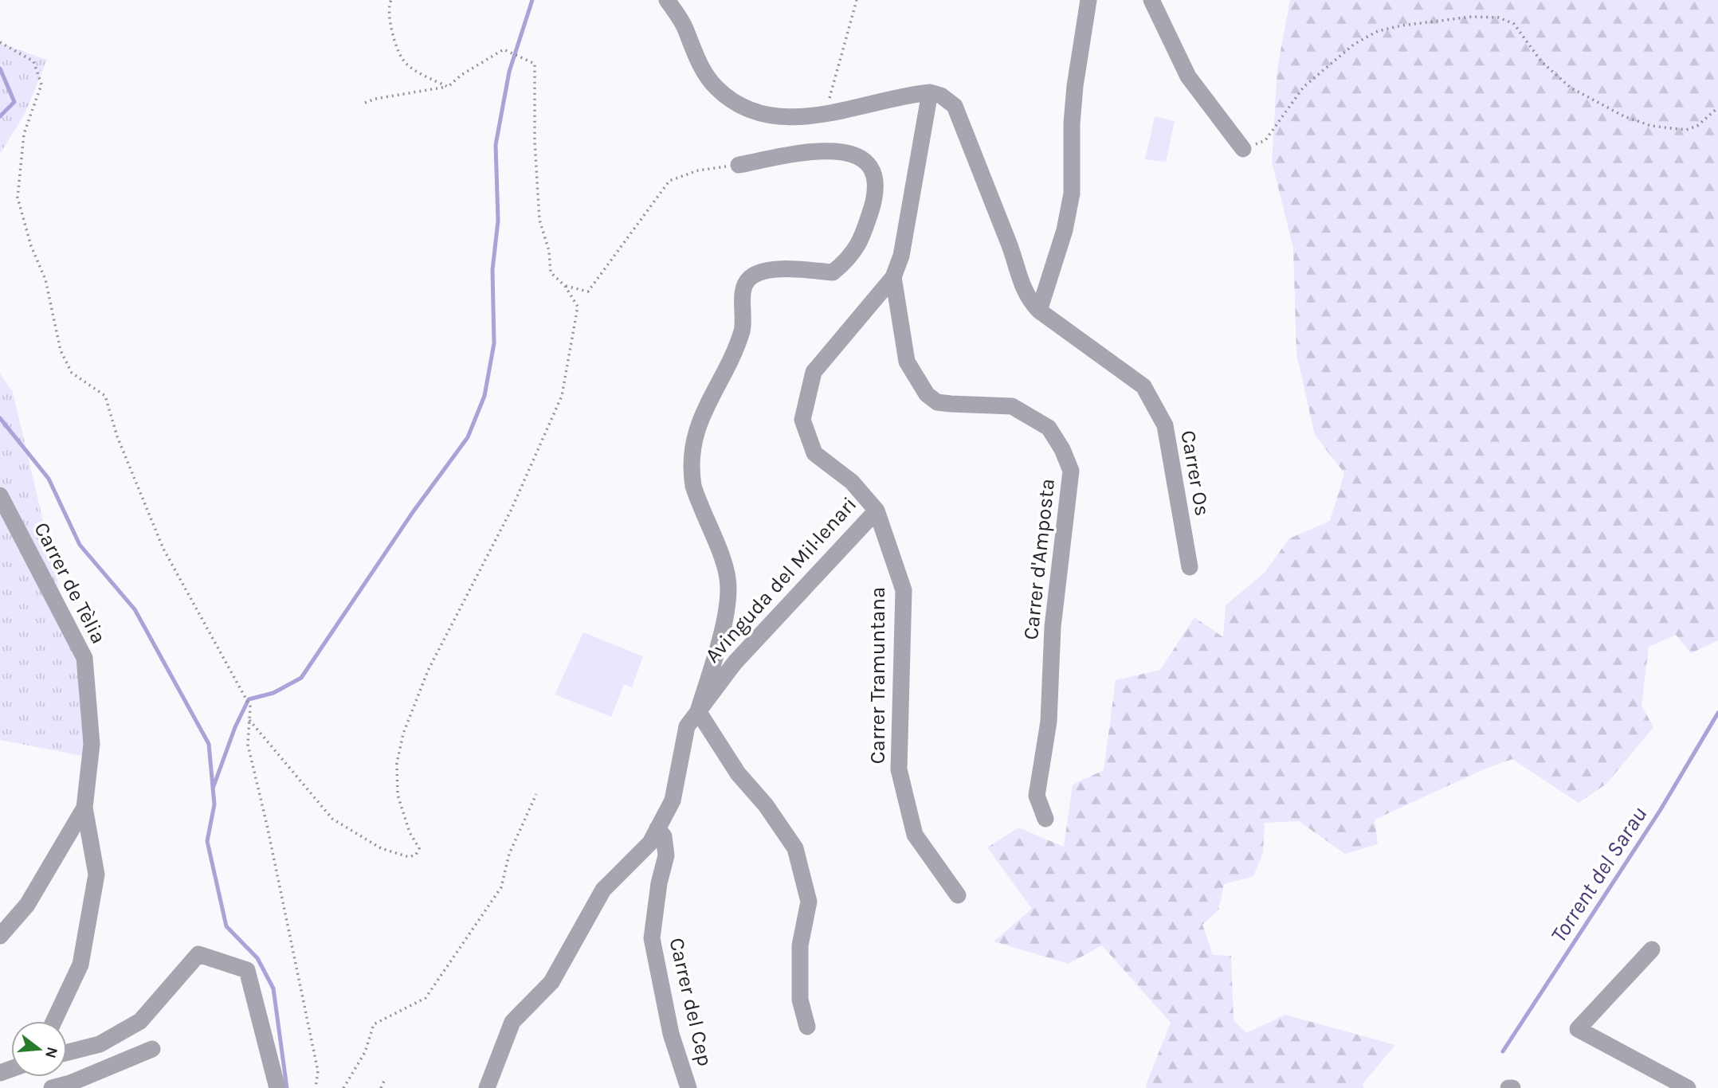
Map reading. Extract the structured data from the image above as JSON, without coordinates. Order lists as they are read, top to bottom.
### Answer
{
  "streets": {
    "street": [
      "Carrer Os",
      "Carrer d'Amposta",
      "Avinguda del Mil·lenari",
      "Carrer de Tèlia",
      "Carrer Tramuntana",
      "Carrer del Cep"
    ]
  },
  "crossings": [
    ["Carrer d'Amposta", "Avinguda del Mil·lenari"],
    ["Avinguda del Mil·lenari", "Carrer Tramuntana"],
    ["Avinguda del Mil·lenari", "Carrer del Cep"]
  ],
  "water": ["Torrent del Sarau"],
  "north": "right"
}
